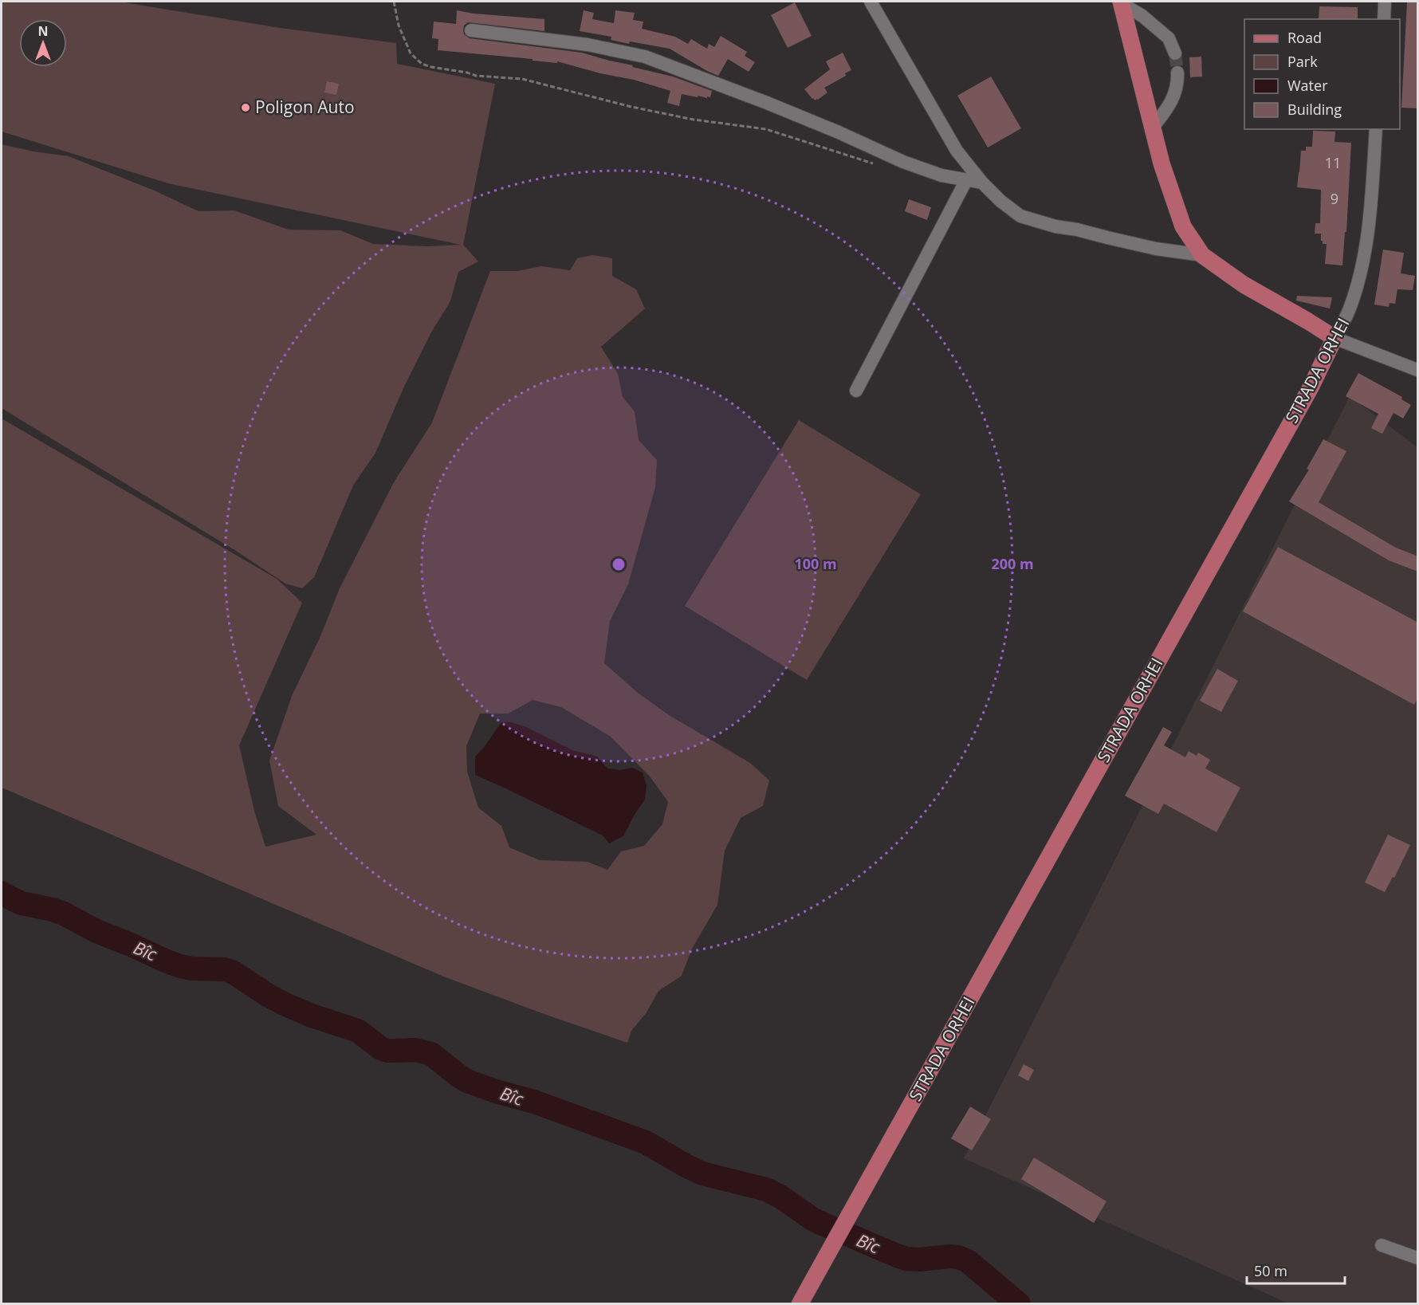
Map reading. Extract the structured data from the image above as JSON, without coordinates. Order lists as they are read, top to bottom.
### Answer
{
  "streets": {
    "main road": ["STRADA ORHEI"]
  },
  "water": ["Bîc"],
  "places": ["Poligon Auto"],
  "house_numbers": ["11", "9"],
  "legend": [
    "Road",
    "Park",
    "Water",
    "Building"
  ],
  "scale_bar": "50 m",
  "north": "top",
  "rings": ["100 m", "200 m"]
}
